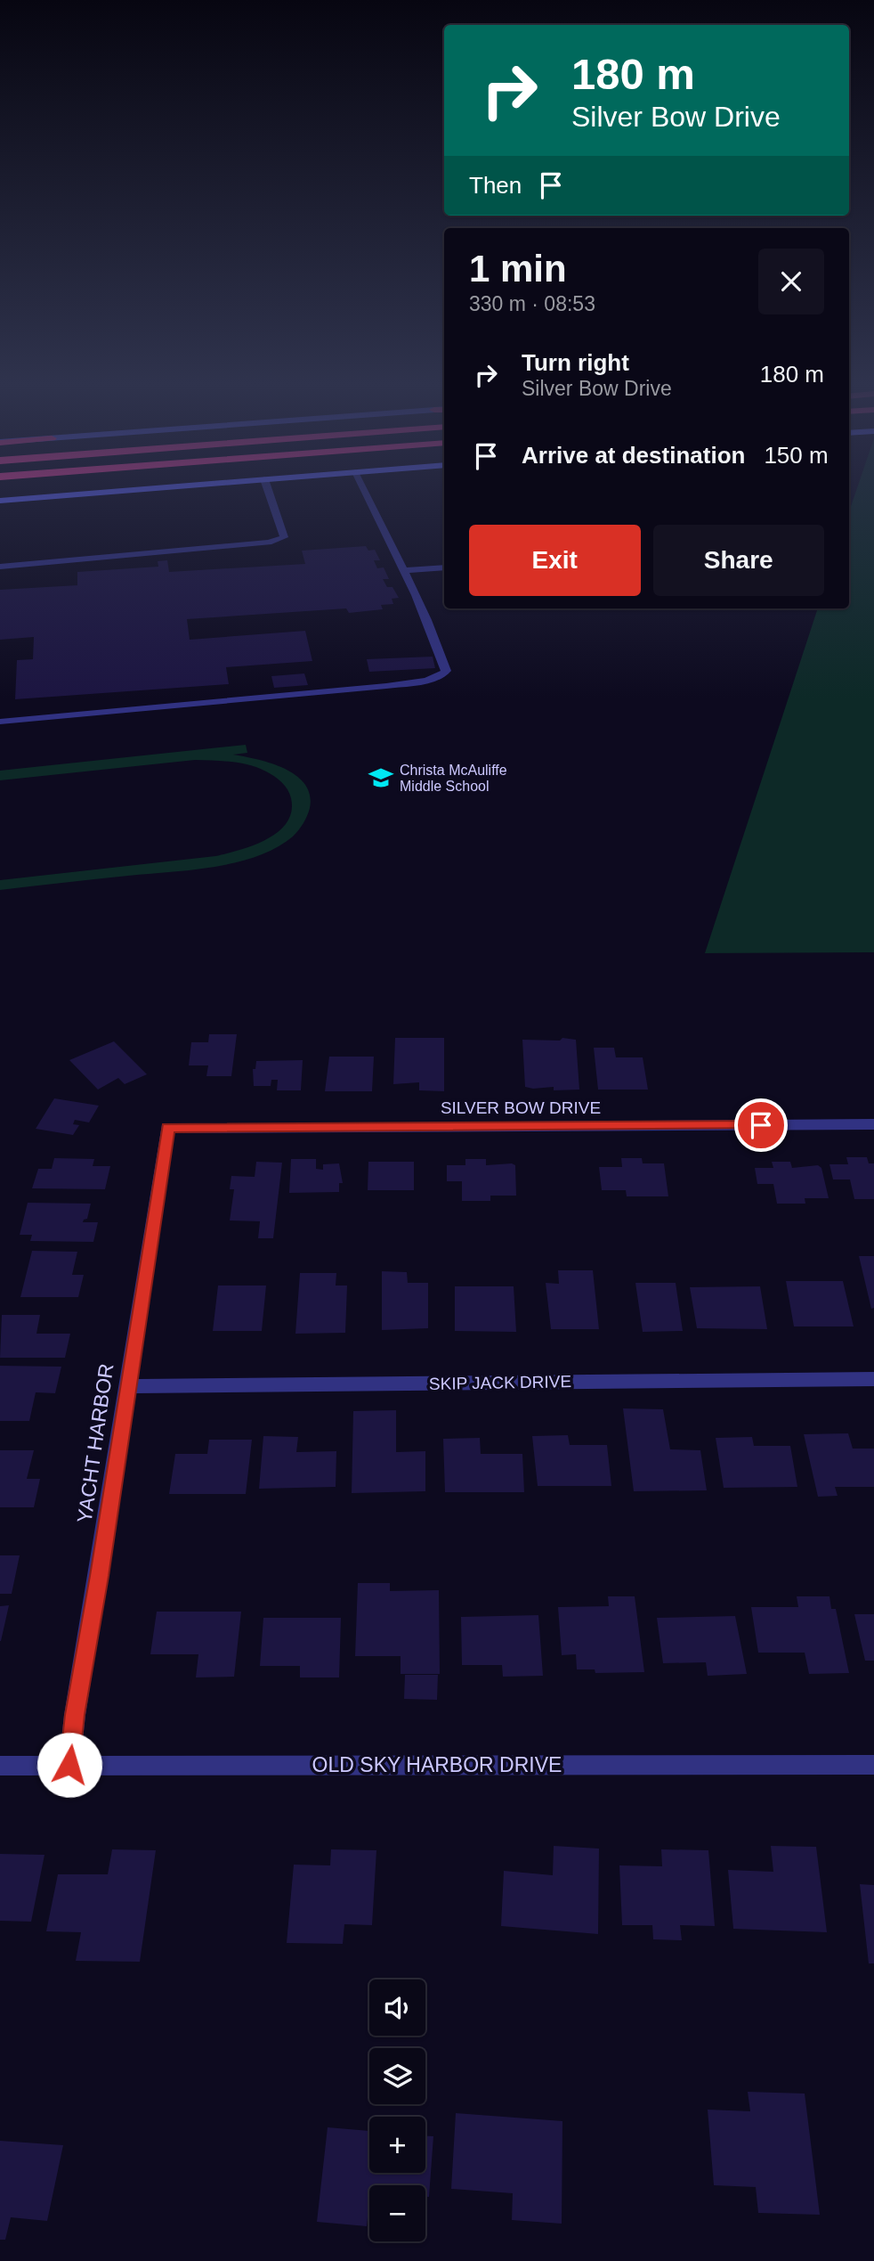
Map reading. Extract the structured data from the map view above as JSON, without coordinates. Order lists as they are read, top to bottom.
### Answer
{
  "streets": {
    "street": [
      "SILVER BOW DRIVE",
      "SKIP JACK DRIVE",
      "YACHT HARBOR",
      "OLD SKY HARBOR DRIVE"
    ]
  },
  "crossings": [
    ["SILVER BOW DRIVE", "YACHT HARBOR"],
    ["SKIP JACK DRIVE", "YACHT HARBOR"],
    ["YACHT HARBOR", "OLD SKY HARBOR DRIVE"]
  ],
  "places": {
    "school or university": ["Christa McAuliffe Middle School"]
  },
  "page": {
    "turn": ["180 m", "Silver Bow Drive"],
    "then": "Then",
    "heading": ["1 min", "330 m · 08:53"],
    "list": [
      {
        "name": "Turn right",
        "note": "Silver Bow Drive",
        "value": "180 m"
      },
      {
        "name": "Arrive at destination",
        "value": "150 m"
      }
    ],
    "buttons": ["Exit", "Share"],
    "map_buttons": ["+", "−"]
  }
}
